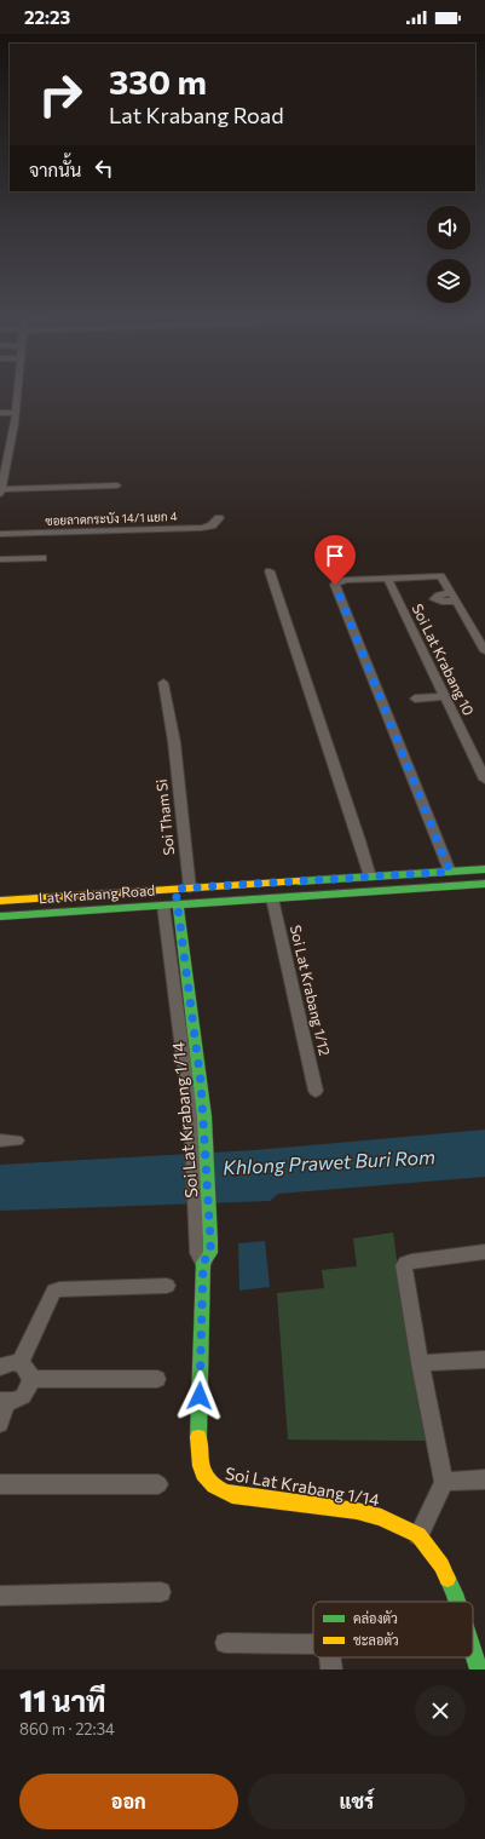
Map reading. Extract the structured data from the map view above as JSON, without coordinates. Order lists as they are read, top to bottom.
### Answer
{
  "streets": {
    "main road": ["Lat Krabang Road", "Soi Lat Krabang 1/14"],
    "street": [
      "ซอยลาดกระบัง 14/1 แยก 4",
      "Soi Lat Krabang 10",
      "Soi Tham Si",
      "Soi Lat Krabang 1/12"
    ]
  },
  "crossings": [
    ["Soi Tham Si", "Lat Krabang Road"],
    ["Lat Krabang Road", "Soi Lat Krabang 1/12"],
    ["Lat Krabang Road", "Soi Lat Krabang 1/14"]
  ],
  "water": ["Khlong Prawet Buri Rom"],
  "legend": ["คล่องตัว", "ชะลอตัว"],
  "page": {
    "status": "22:23",
    "turn": ["330 m", "Lat Krabang Road"],
    "then": "จากนั้น",
    "heading": ["11 นาที", "860 m · 22:34"],
    "buttons": ["ออก", "แชร์"]
  }
}
